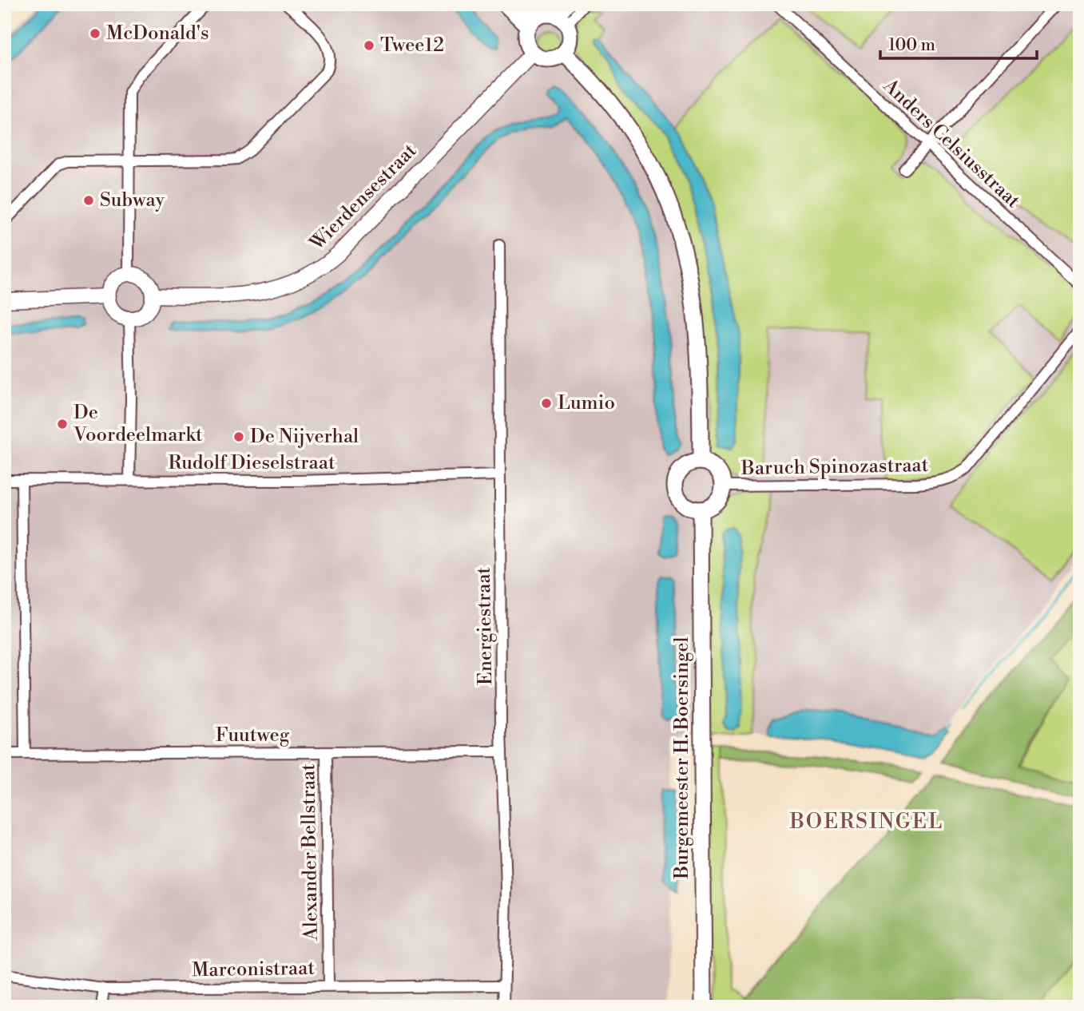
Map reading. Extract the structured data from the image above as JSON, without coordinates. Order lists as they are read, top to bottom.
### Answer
{
  "streets": {
    "main road": ["Burgemeester H. Boersingel"],
    "street": [
      "Anders Celsiusstraat",
      "Wierdensestraat",
      "Rudolf Dieselstraat",
      "Baruch Spinozastraat",
      "Energiestraat",
      "Fuutweg",
      "Alexander Bellstraat",
      "Marconistraat"
    ]
  },
  "crossings": [
    ["Rudolf Dieselstraat", "Energiestraat"],
    ["Baruch Spinozastraat", "Burgemeester H. Boersingel"],
    ["Energiestraat", "Fuutweg"],
    ["Energiestraat", "Marconistraat"],
    ["Fuutweg", "Alexander Bellstraat"],
    ["Alexander Bellstraat", "Marconistraat"]
  ],
  "districts": ["BOERSINGEL"],
  "places": [
    "McDonald's",
    "Twee12",
    "Subway",
    "Lumio",
    "De Voordeelmarkt",
    "De Nijverhal"
  ],
  "scale_bar": "100 m"
}
